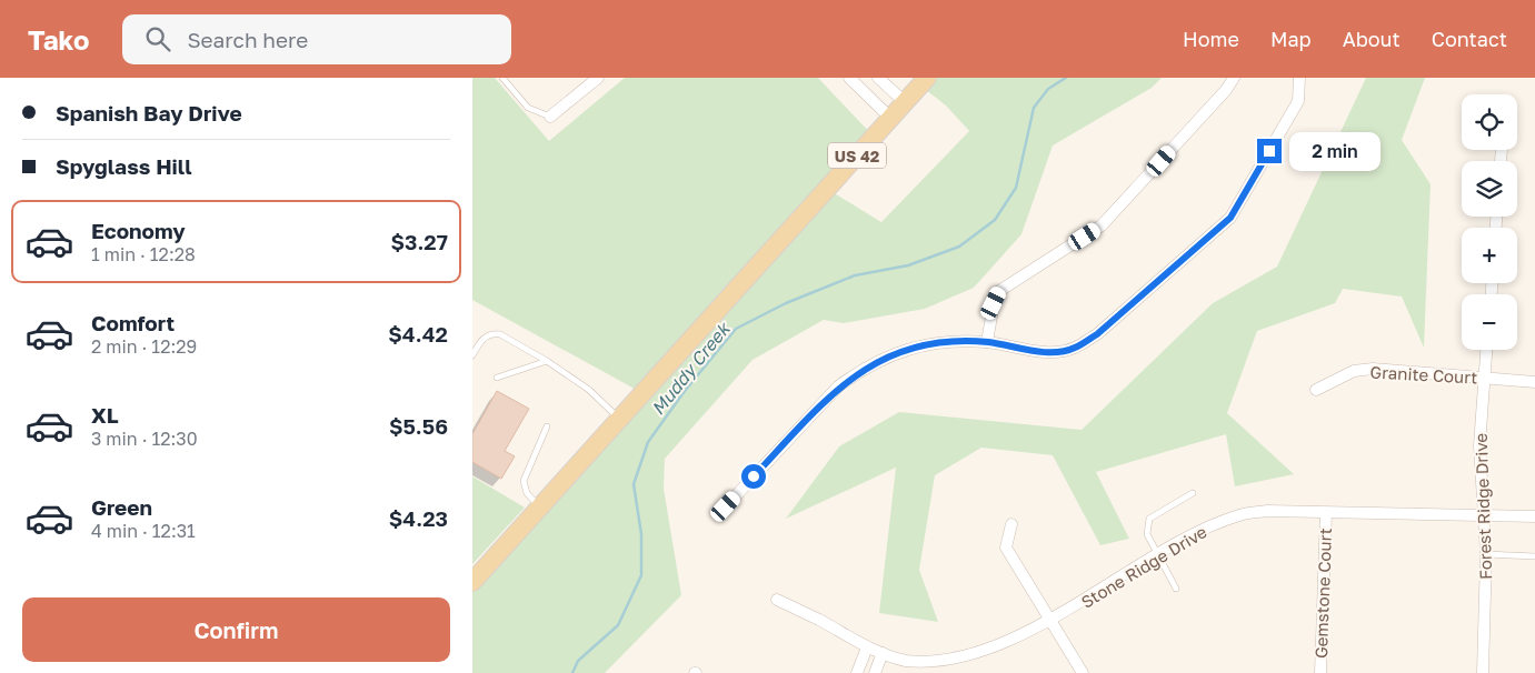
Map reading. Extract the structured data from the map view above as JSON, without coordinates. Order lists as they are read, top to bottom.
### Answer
{
  "streets": {
    "main road": ["US 42"],
    "street": [
      "Granite Court",
      "Forest Ridge Drive",
      "Stone Ridge Drive",
      "Gemstone Court"
    ]
  },
  "crossings": [
    ["Granite Court", "Forest Ridge Drive"],
    ["Forest Ridge Drive", "Stone Ridge Drive"],
    ["Stone Ridge Drive", "Gemstone Court"]
  ],
  "water": ["Muddy Creek"],
  "page": {
    "header": "Tako",
    "search": "Search here",
    "nav": [
      "Home",
      "Map",
      "About",
      "Contact"
    ],
    "banner": ["Spanish Bay Drive", "Spyglass Hill"],
    "map_buttons": ["+", "−"],
    "bubble": "2 min",
    "list": [
      {
        "name": "Economy",
        "note": "1 min · 12:28",
        "value": "$3.27"
      },
      {
        "name": "Comfort",
        "note": "2 min · 12:29",
        "value": "$4.42"
      },
      {
        "name": "XL",
        "note": "3 min · 12:30",
        "value": "$5.56"
      },
      {
        "name": "Green",
        "note": "4 min · 12:31",
        "value": "$4.23"
      }
    ],
    "buttons": "Confirm"
  }
}
